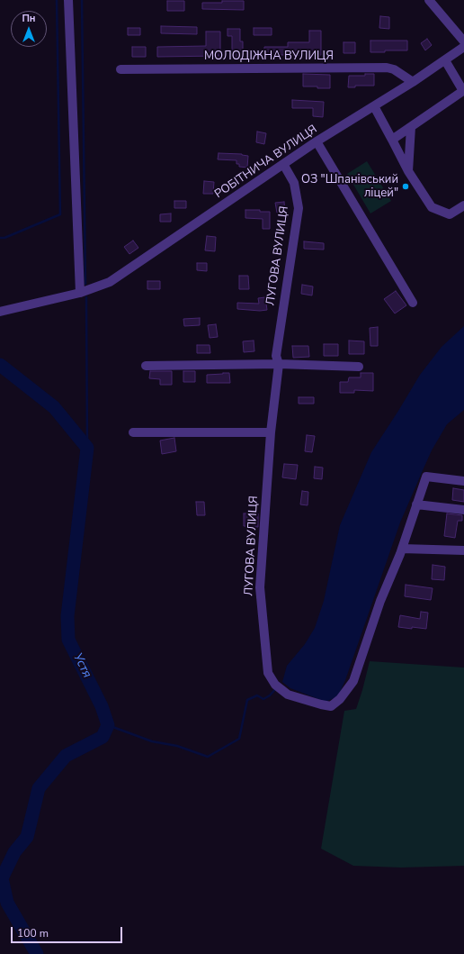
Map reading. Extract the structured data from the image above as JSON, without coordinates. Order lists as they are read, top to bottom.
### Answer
{
  "streets": {
    "street": ["МОЛОДІЖНА ВУЛИЦЯ", "РОБІТНИЧА ВУЛИЦЯ", "ЛУГОВА ВУЛИЦЯ"]
  },
  "crossings": [
    ["МОЛОДІЖНА ВУЛИЦЯ", "РОБІТНИЧА ВУЛИЦЯ"],
    ["РОБІТНИЧА ВУЛИЦЯ", "ЛУГОВА ВУЛИЦЯ"]
  ],
  "water": ["Устя"],
  "places": ["ОЗ \"Шпанівський ліцей\""],
  "scale_bar": "100 m",
  "north": "top"
}
